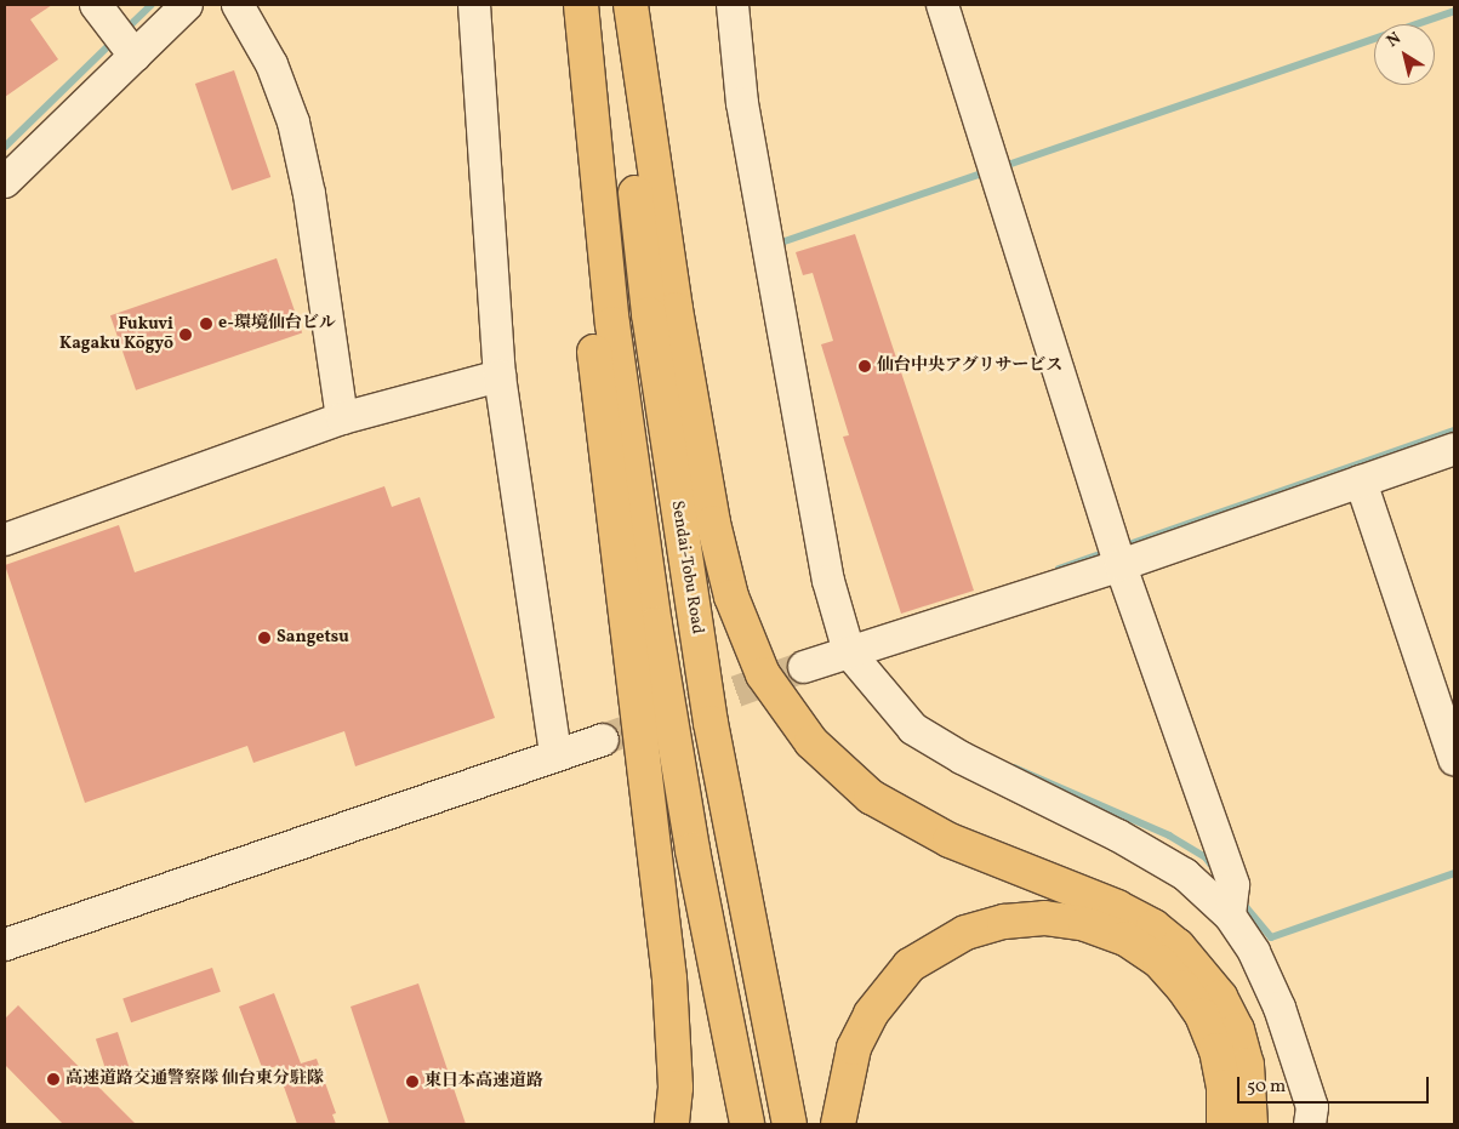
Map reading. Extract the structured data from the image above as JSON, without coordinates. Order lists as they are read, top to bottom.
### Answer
{
  "streets": {
    "highway": ["Sendai-Tobu Road"]
  },
  "places": [
    "e-環境仙台ビル",
    "Fukuvi Kagaku Kōgyō",
    "仙台中央アグリサービス",
    "Sangetsu",
    "高速道路交通警察隊 仙台東分駐隊",
    "東日本高速道路"
  ],
  "scale_bar": "50 m",
  "north": "top left"
}
